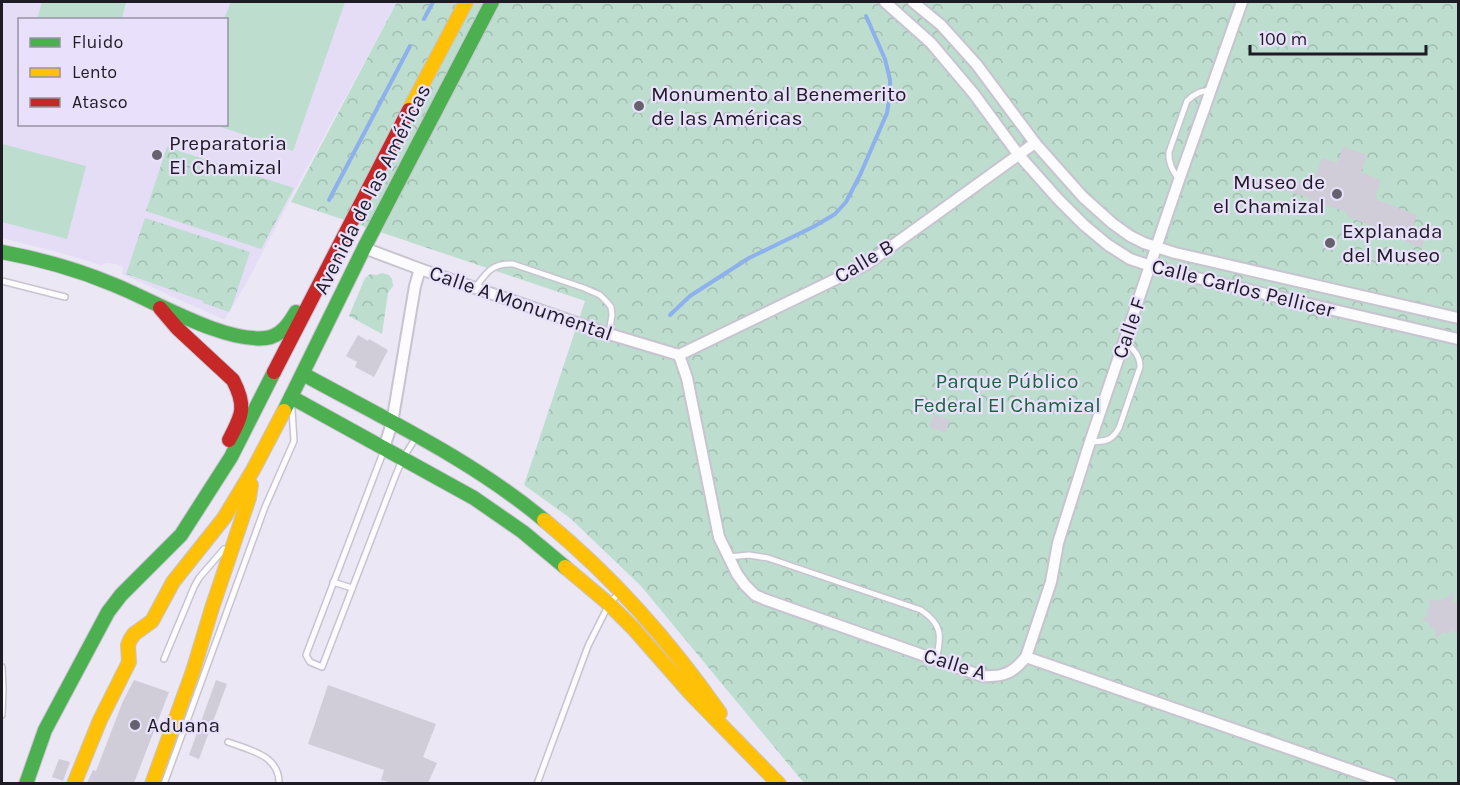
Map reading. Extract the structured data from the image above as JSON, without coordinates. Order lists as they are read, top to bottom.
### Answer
{
  "streets": {
    "main road": ["Avenida de las Américas"],
    "street": [
      "Calle B",
      "Calle Carlos Pellicer",
      "Calle A Monumental",
      "Calle F",
      "Calle A"
    ]
  },
  "crossings": [
    ["Avenida de las Américas", "Calle A Monumental"],
    ["Calle B", "Calle Carlos Pellicer"],
    ["Calle B", "Calle A Monumental"],
    ["Calle B", "Calle A"],
    ["Calle Carlos Pellicer", "Calle F"],
    ["Calle A Monumental", "Calle A"],
    ["Calle F", "Calle A"]
  ],
  "parks": ["Parque Público Federal El Chamizal"],
  "places": [
    "Monumento al Benemerito de las Américas",
    "Preparatoria El Chamizal",
    "Museo de el Chamizal",
    "Explanada del Museo",
    "Aduana"
  ],
  "legend": ["Fluido", "Lento", "Atasco"],
  "scale_bar": "100 m"
}
